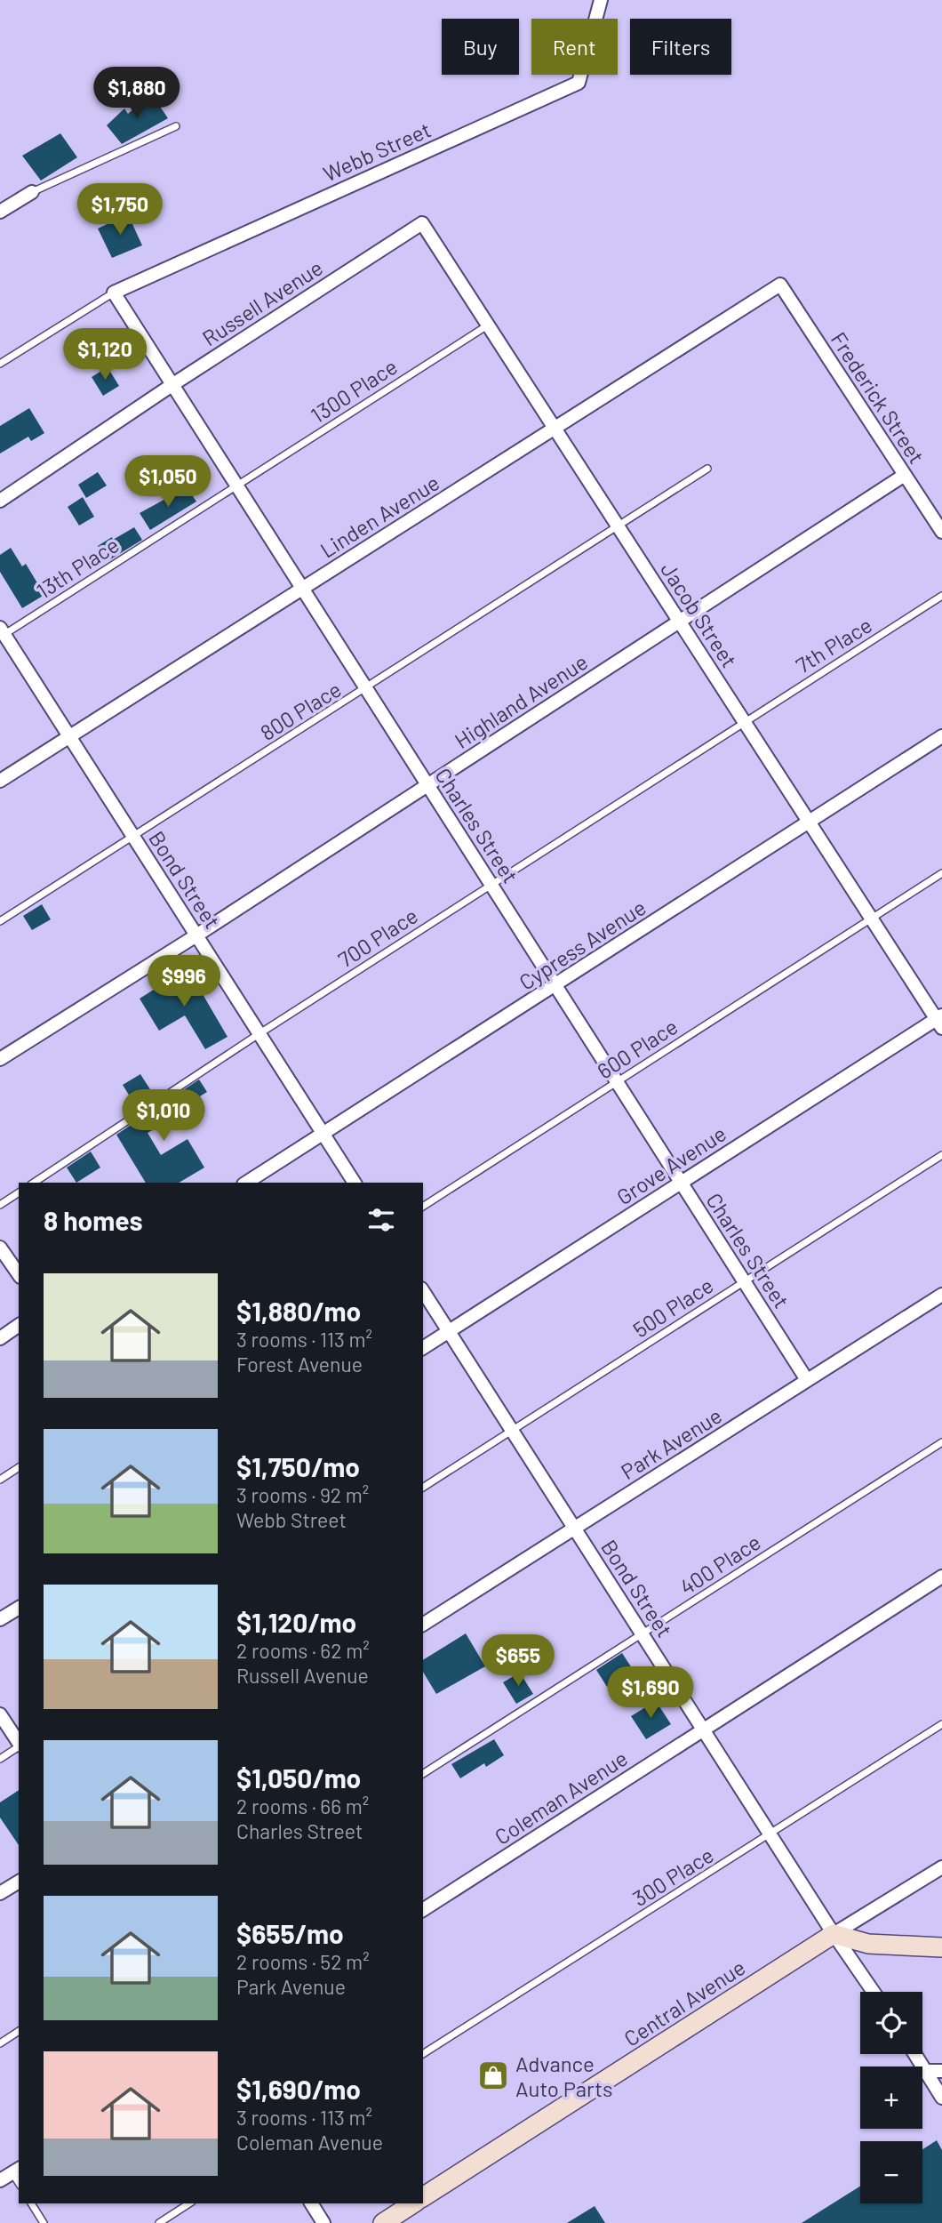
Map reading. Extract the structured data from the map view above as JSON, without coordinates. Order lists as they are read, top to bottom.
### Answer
{
  "streets": {
    "main road": ["Central Avenue"],
    "street": [
      "Webb Street",
      "Russell Avenue",
      "Frederick Street",
      "Linden Avenue",
      "Jacob Street",
      "Highland Avenue",
      "Charles Street",
      "Bond Street",
      "Cypress Avenue",
      "Grove Avenue",
      "Park Avenue",
      "Coleman Avenue"
    ],
    "lane": [
      "1300 Place",
      "13th Place",
      "7th Place",
      "800 Place",
      "700 Place",
      "600 Place",
      "500 Place",
      "400 Place",
      "300 Place"
    ]
  },
  "crossings": [
    ["Webb Street", "Charles Street"],
    ["Russell Avenue", "Jacob Street"],
    ["Russell Avenue", "Charles Street"],
    ["1300 Place", "13th Place"],
    ["1300 Place", "Jacob Street"],
    ["1300 Place", "Charles Street"],
    ["Frederick Street", "Linden Avenue"],
    ["Frederick Street", "Highland Avenue"],
    ["Linden Avenue", "Jacob Street"],
    ["Linden Avenue", "Charles Street"],
    ["Linden Avenue", "Bond Street"],
    ["13th Place", "Charles Street"],
    ["13th Place", "Bond Street"],
    ["Jacob Street", "7th Place"],
    ["Jacob Street", "Highland Avenue"],
    ["Jacob Street", "800 Place"],
    ["Jacob Street", "700 Place"],
    ["Jacob Street", "Cypress Avenue"],
    ["Jacob Street", "600 Place"],
    ["Jacob Street", "Grove Avenue"],
    ["7th Place", "700 Place"],
    ["Highland Avenue", "Charles Street"],
    ["Highland Avenue", "Bond Street"],
    ["800 Place", "Charles Street"],
    ["800 Place", "Bond Street"],
    ["Charles Street", "700 Place"],
    ["Charles Street", "Cypress Avenue"],
    ["Charles Street", "600 Place"],
    ["Charles Street", "Grove Avenue"],
    ["Charles Street", "500 Place"],
    ["Charles Street", "Park Avenue"],
    ["Bond Street", "700 Place"],
    ["Bond Street", "Cypress Avenue"],
    ["Bond Street", "Grove Avenue"],
    ["Bond Street", "500 Place"],
    ["Bond Street", "Park Avenue"],
    ["Bond Street", "400 Place"],
    ["Bond Street", "Coleman Avenue"],
    ["Bond Street", "300 Place"],
    ["Bond Street", "Central Avenue"]
  ],
  "places": {
    "shop": ["Advance Auto Parts"]
  },
  "page": {
    "chip": ["Buy", "Rent", "Filters"],
    "price": [
      "$1,880",
      "$1,750",
      "$1,120",
      "$1,050",
      "$996",
      "$1,010",
      "$655",
      "$1,690"
    ],
    "heading": "8 homes",
    "list": [
      {
        "name": "$1,880/mo",
        "note": "3 rooms · 113 m² · Forest Avenue"
      },
      {
        "name": "$1,750/mo",
        "note": "3 rooms · 92 m² · Webb Street"
      },
      {
        "name": "$1,120/mo",
        "note": "2 rooms · 62 m² · Russell Avenue"
      },
      {
        "name": "$1,050/mo",
        "note": "2 rooms · 66 m² · Charles Street"
      },
      {
        "name": "$655/mo",
        "note": "2 rooms · 52 m² · Park Avenue"
      },
      {
        "name": "$1,690/mo",
        "note": "3 rooms · 113 m² · Coleman Avenue"
      }
    ],
    "map_buttons": ["+", "−"]
  }
}
